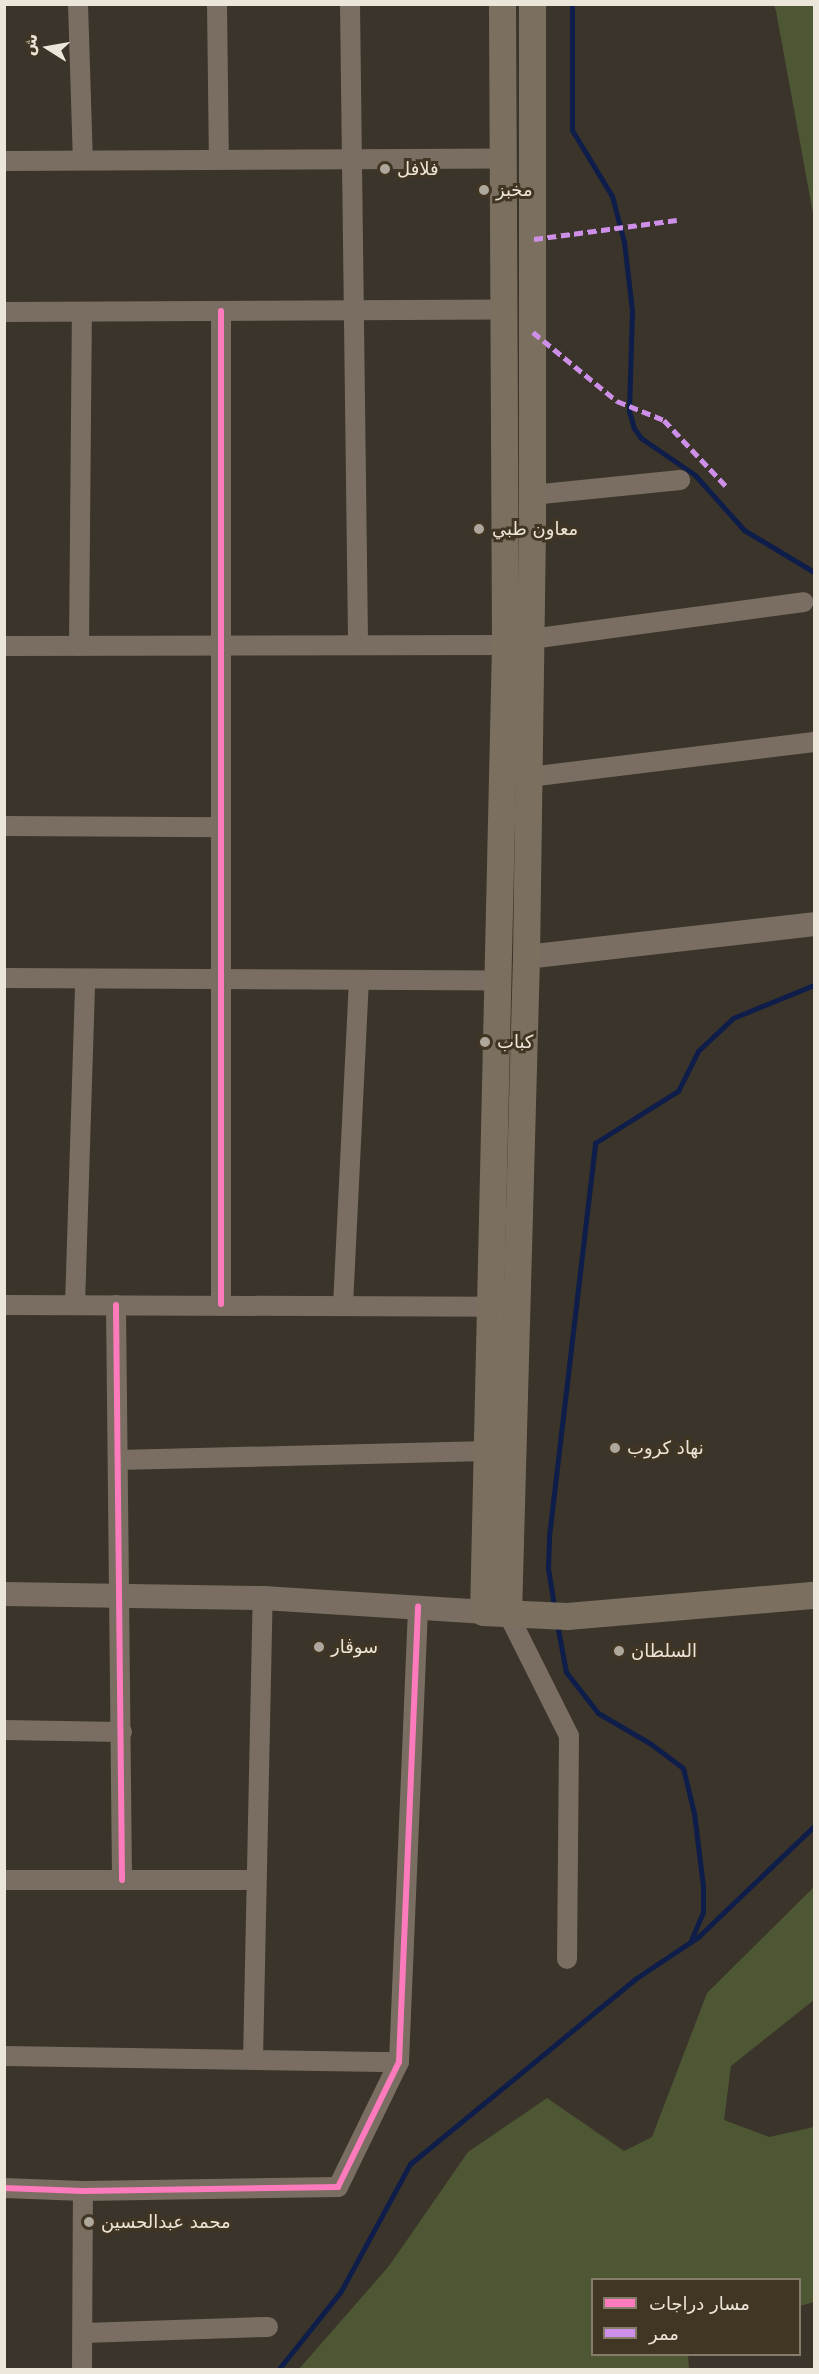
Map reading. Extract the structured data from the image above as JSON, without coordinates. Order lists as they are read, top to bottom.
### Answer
{
  "places": [
    "فلافل",
    "مخبز",
    "معاون طبي",
    "كباب",
    "نهاد كروب",
    "سوڤار",
    "السلطان",
    "محمد عبدالحسين"
  ],
  "legend": ["مسار دراجات", "ممر"],
  "north": "left"
}
